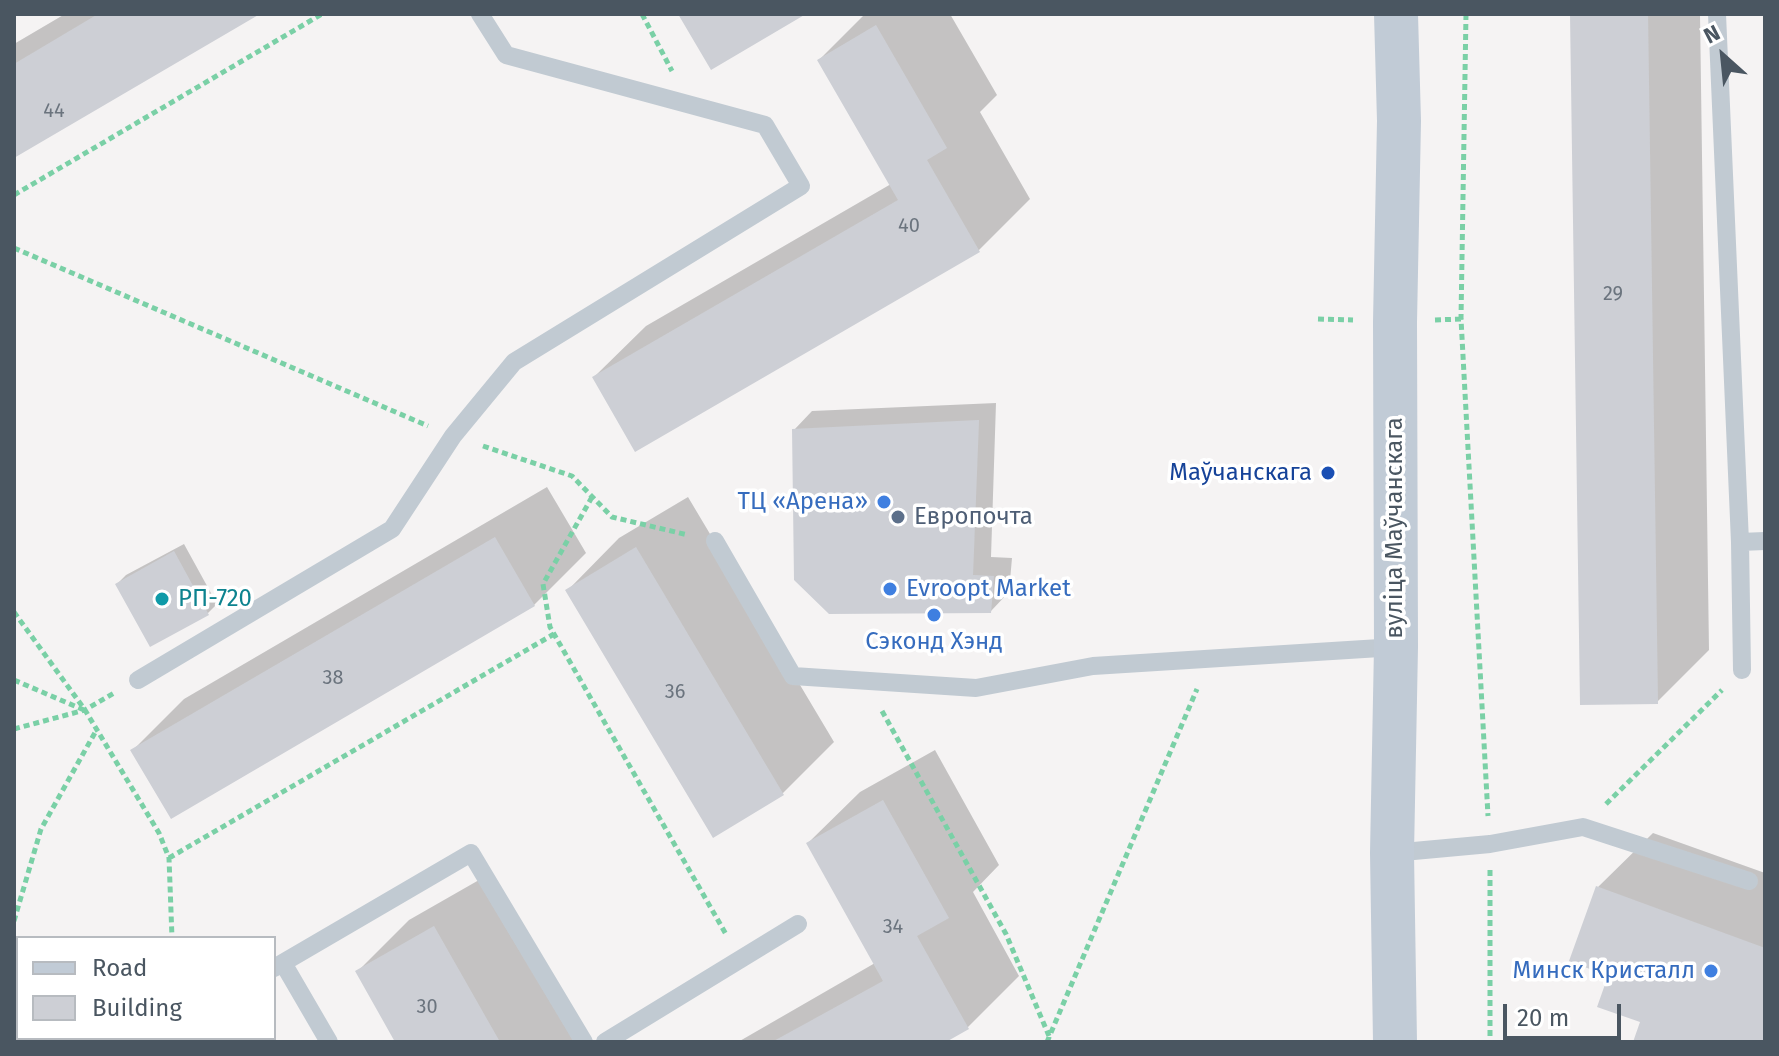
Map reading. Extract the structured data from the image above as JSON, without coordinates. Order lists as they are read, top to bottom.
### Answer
{
  "streets": {
    "main road": ["вуліца Маўчанскага"]
  },
  "places": [
    "Маўчанскага",
    "ТЦ «Арена»",
    "Европочта",
    "Evroopt Market",
    "РП-720",
    "Сэконд Хэнд",
    "Минск Кристалл"
  ],
  "house_numbers": [
    "44",
    "40",
    "29",
    "38",
    "36",
    "34",
    "30"
  ],
  "legend": ["Road", "Building"],
  "scale_bar": "20 m",
  "north": "top left"
}
